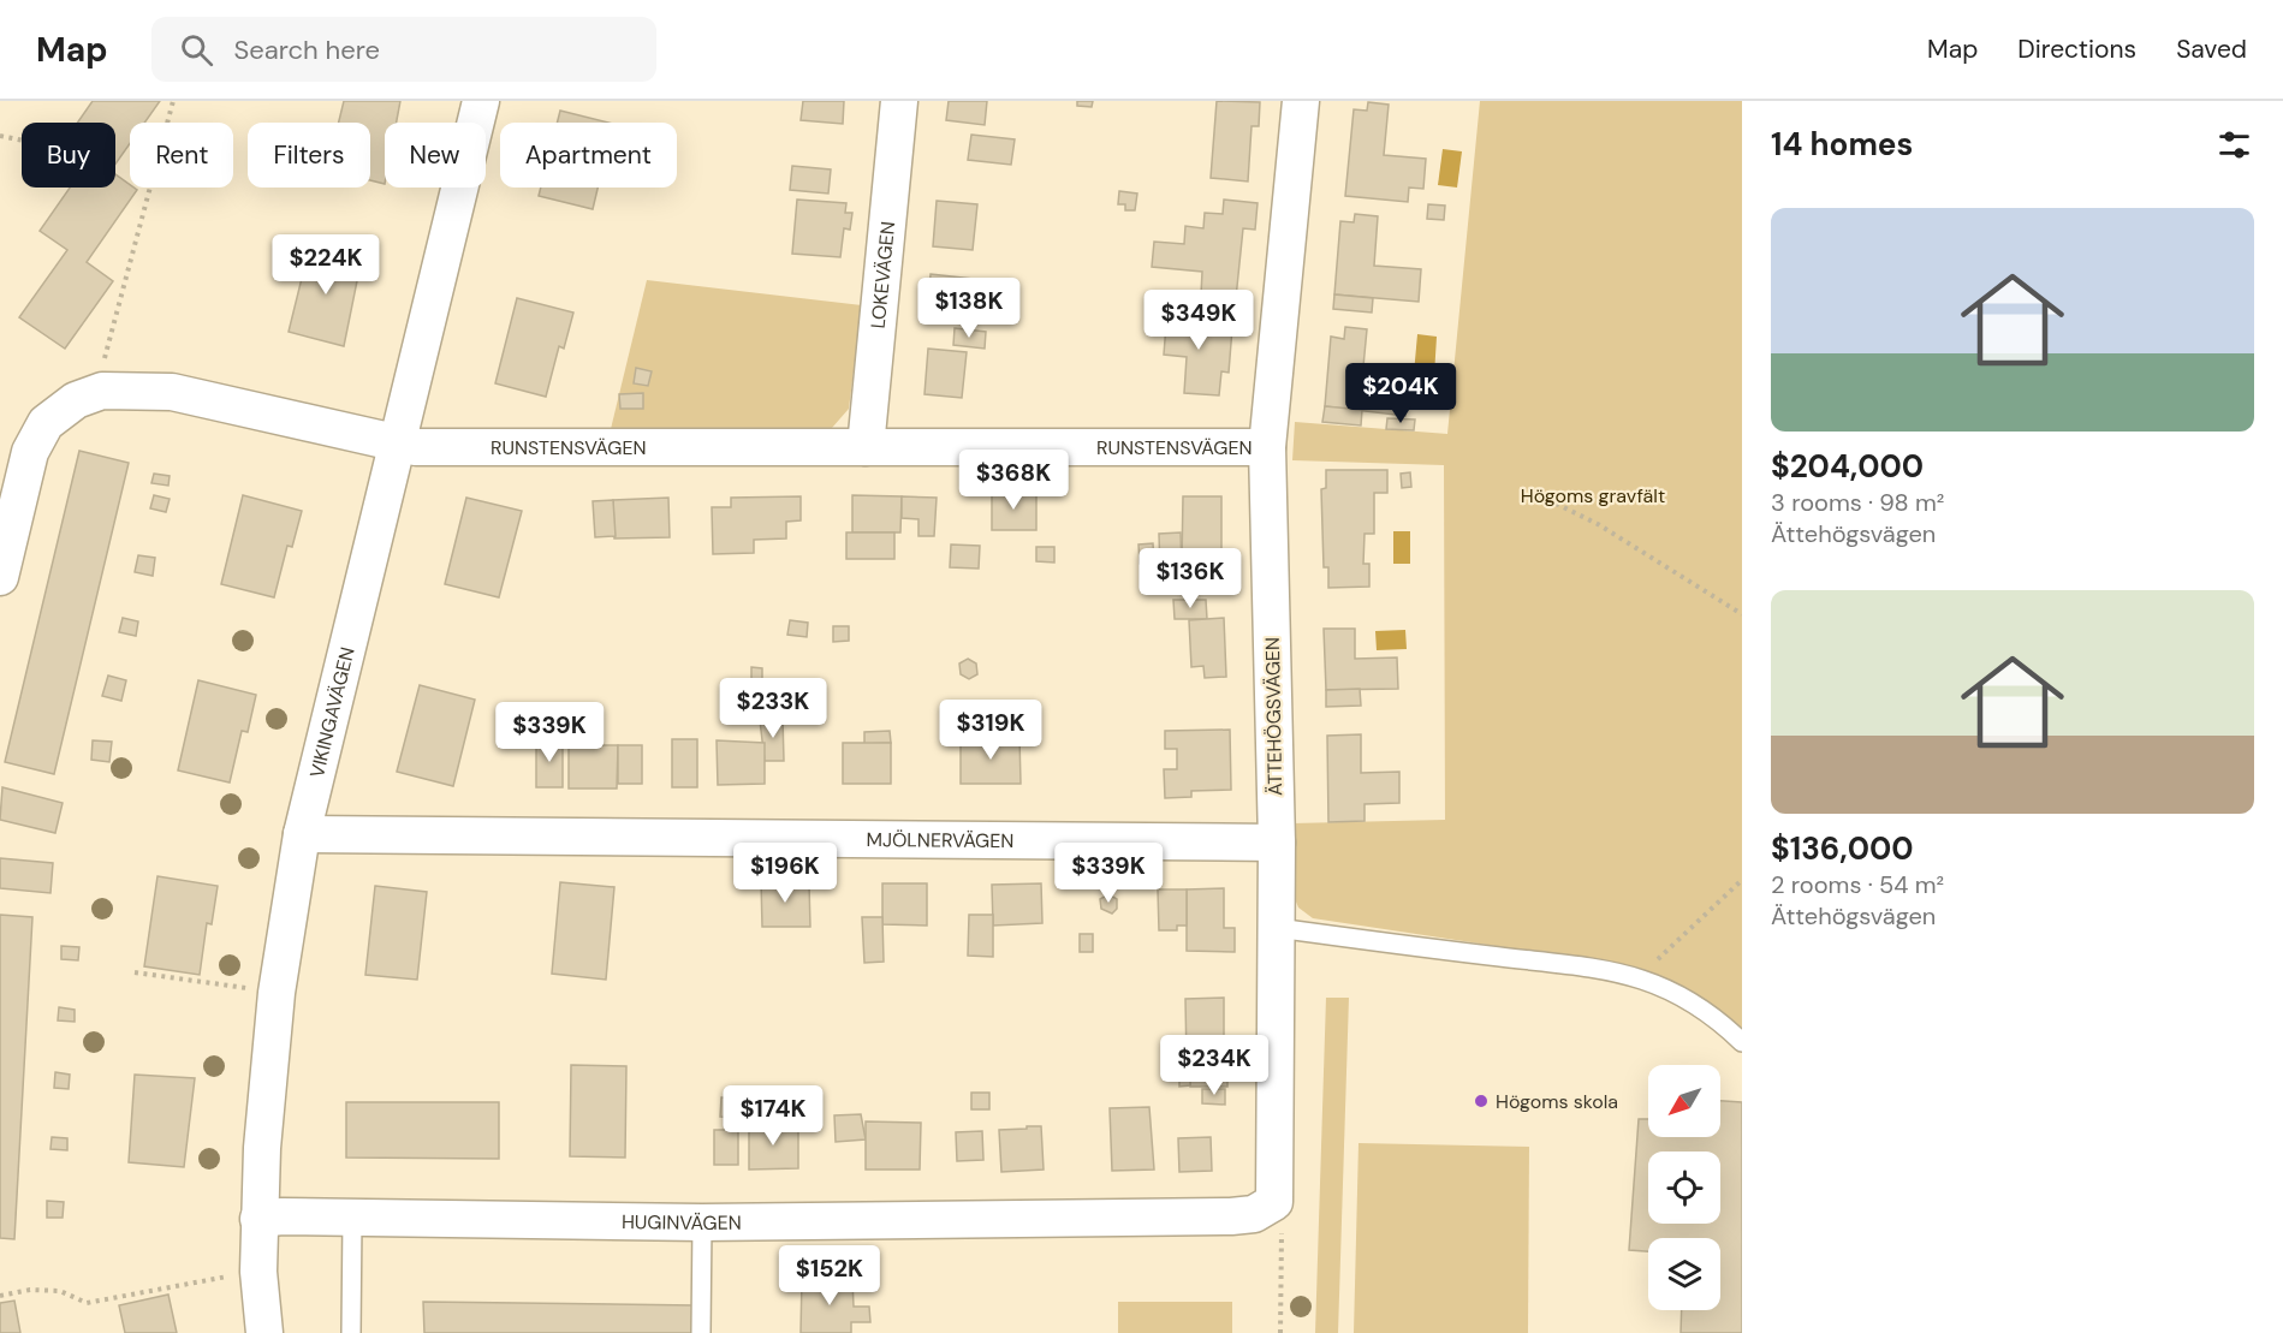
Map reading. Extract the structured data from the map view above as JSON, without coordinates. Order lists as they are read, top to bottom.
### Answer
{
  "streets": {
    "street": [
      "LOKEVÄGEN",
      "RUNSTENSVÄGEN",
      "VIKINGAVÄGEN",
      "ÄTTEHÖGSVÄGEN",
      "MJÖLNERVÄGEN",
      "HUGINVÄGEN"
    ]
  },
  "crossings": [
    ["LOKEVÄGEN", "RUNSTENSVÄGEN"],
    ["RUNSTENSVÄGEN", "VIKINGAVÄGEN"],
    ["RUNSTENSVÄGEN", "ÄTTEHÖGSVÄGEN"],
    ["VIKINGAVÄGEN", "MJÖLNERVÄGEN"],
    ["VIKINGAVÄGEN", "HUGINVÄGEN"],
    ["ÄTTEHÖGSVÄGEN", "MJÖLNERVÄGEN"],
    ["ÄTTEHÖGSVÄGEN", "HUGINVÄGEN"]
  ],
  "parks": ["Högoms gravfält"],
  "places": ["Högoms skola"],
  "north": "bottom left",
  "page": {
    "header": "Map",
    "search": "Search here",
    "nav": ["Map", "Directions", "Saved"],
    "heading": "14 homes",
    "chip": [
      "Buy",
      "Rent",
      "Filters",
      "New",
      "Apartment"
    ],
    "list": [
      {
        "name": "$204,000",
        "note": "3 rooms · 98 m² · Ättehögsvägen"
      },
      {
        "name": "$136,000",
        "note": "2 rooms · 54 m² · Ättehögsvägen"
      }
    ],
    "price": [
      "$224K",
      "$138K",
      "$349K",
      "$204K",
      "$368K",
      "$136K",
      "$233K",
      "$319K",
      "$339K",
      "$196K",
      "$339K",
      "$234K",
      "$174K",
      "$152K"
    ]
  }
}
